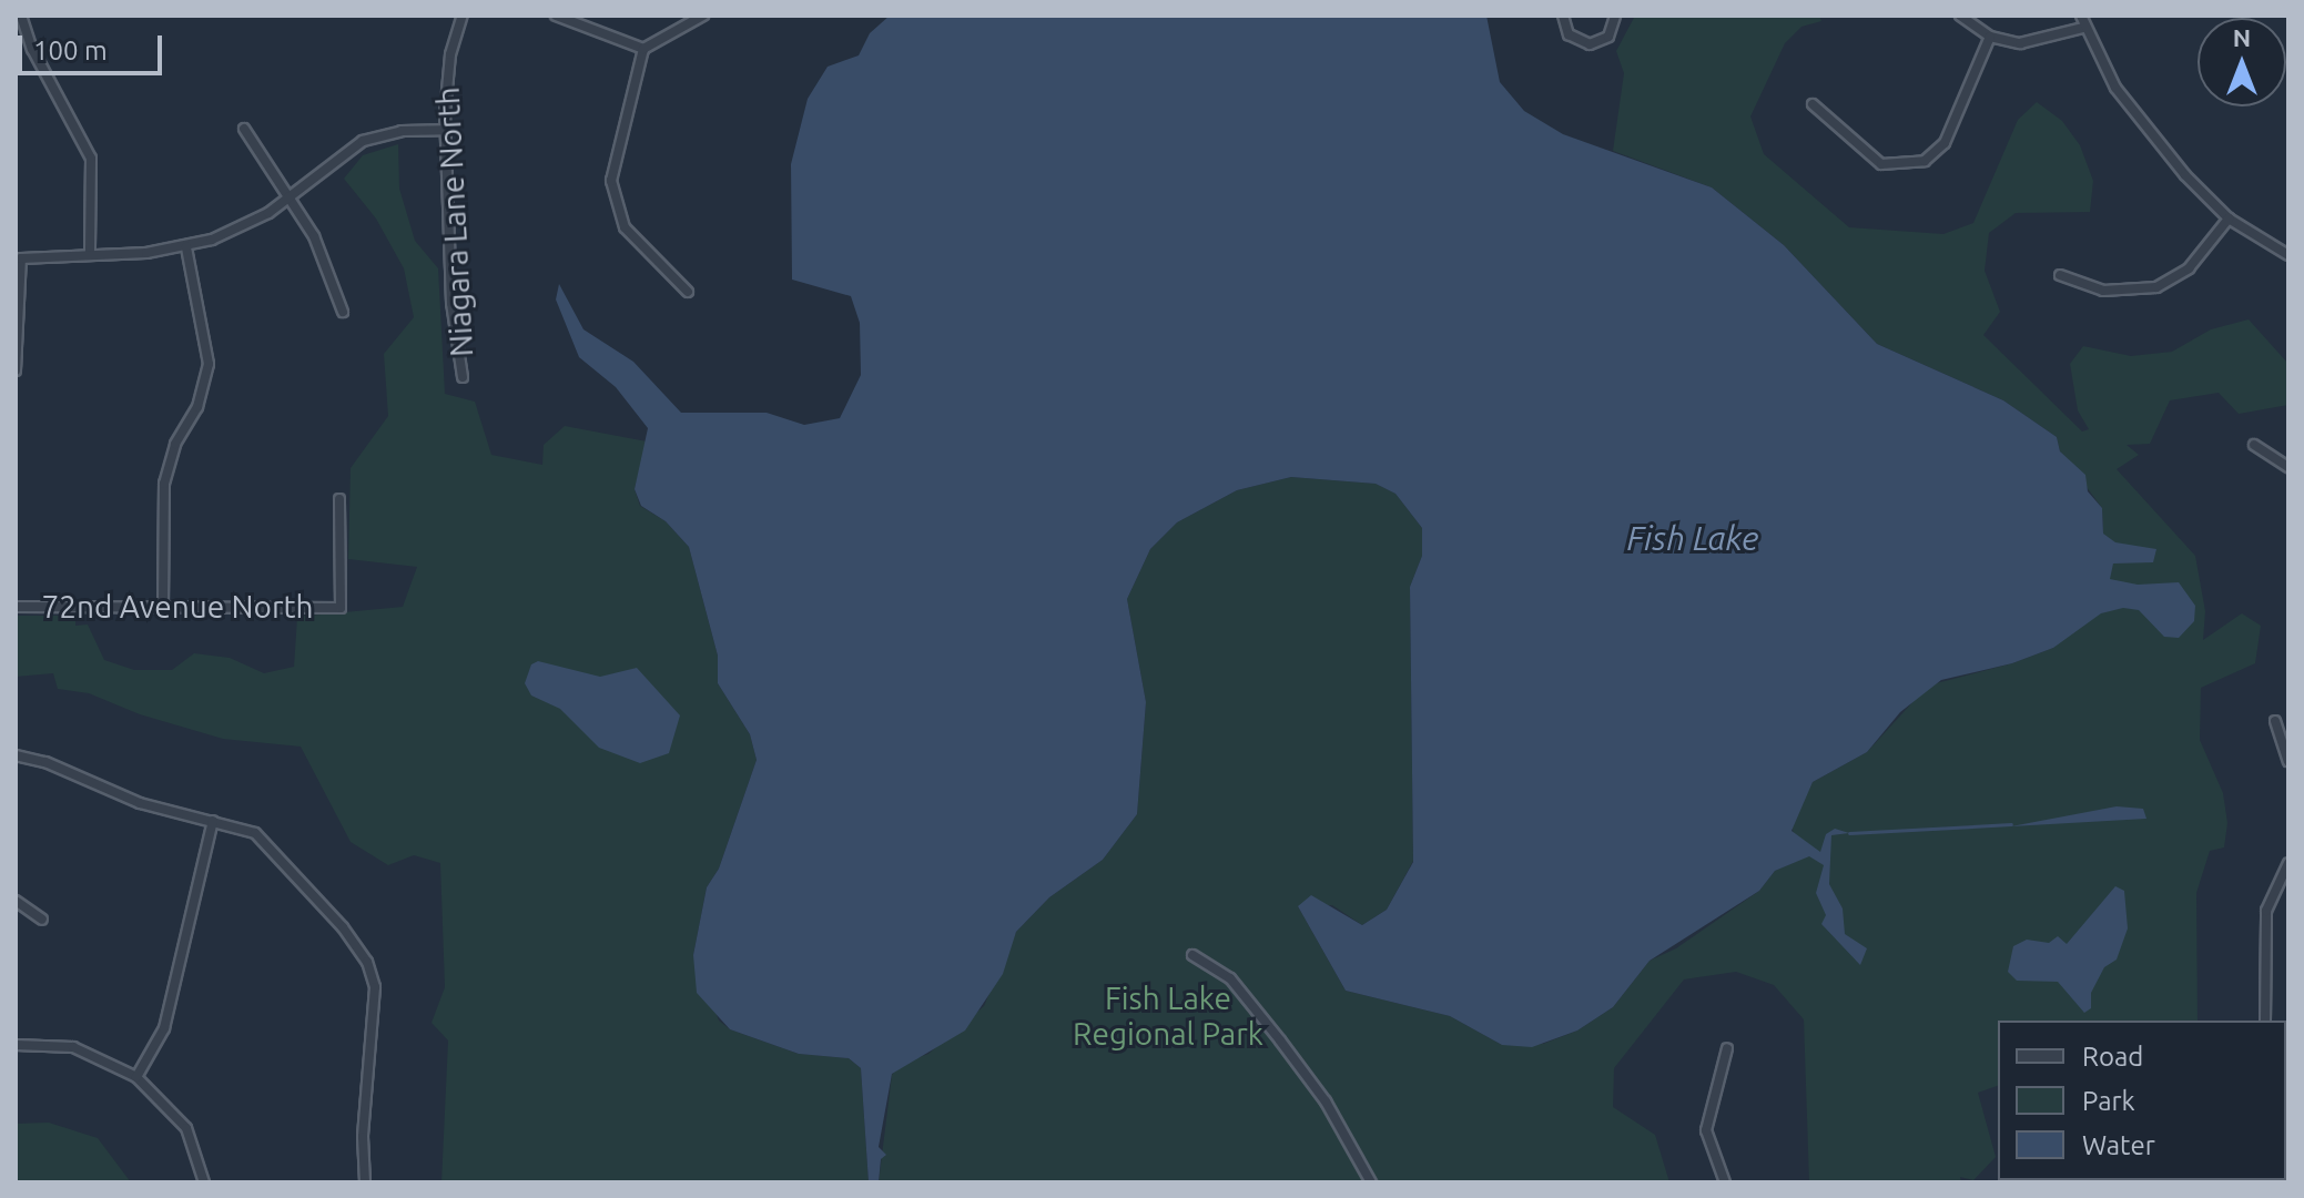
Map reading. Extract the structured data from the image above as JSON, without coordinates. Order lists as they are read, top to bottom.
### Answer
{
  "streets": {
    "street": ["Niagara Lane North", "72nd Avenue North"]
  },
  "water": ["Fish Lake"],
  "parks": ["Fish Lake Regional Park"],
  "legend": ["Road", "Park", "Water"],
  "scale_bar": "100 m",
  "north": "top"
}
